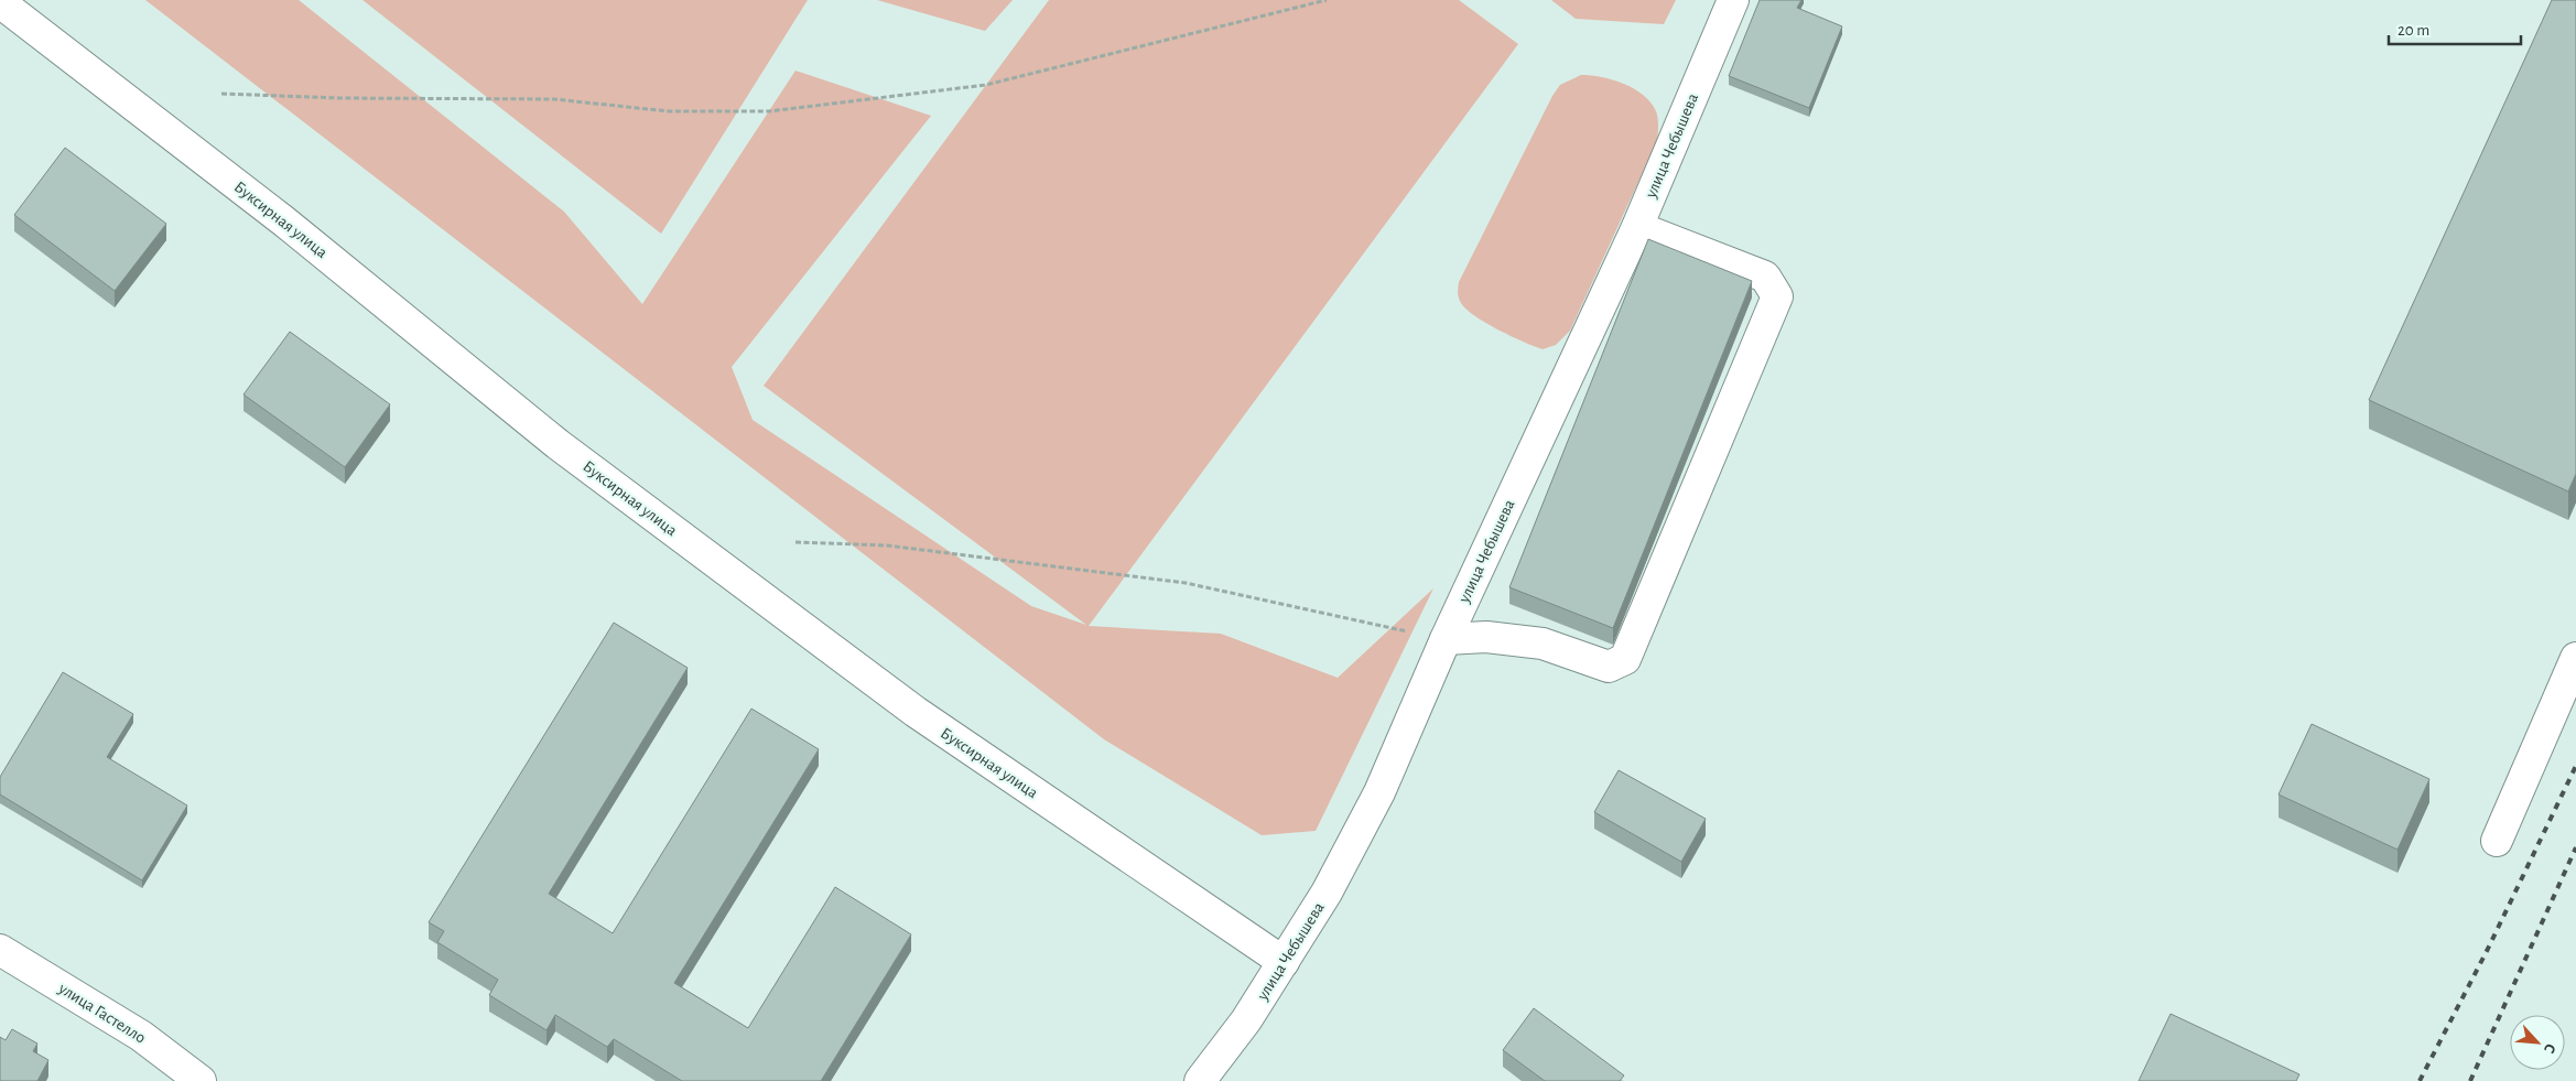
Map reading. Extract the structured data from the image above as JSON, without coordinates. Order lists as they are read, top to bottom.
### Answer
{
  "streets": {
    "street": ["улица Чебышева", "Буксирная улица", "улица Гастелло"]
  },
  "crossings": [
    ["улица Чебышева", "Буксирная улица"]
  ],
  "scale_bar": "20 m",
  "north": "bottom right"
}
